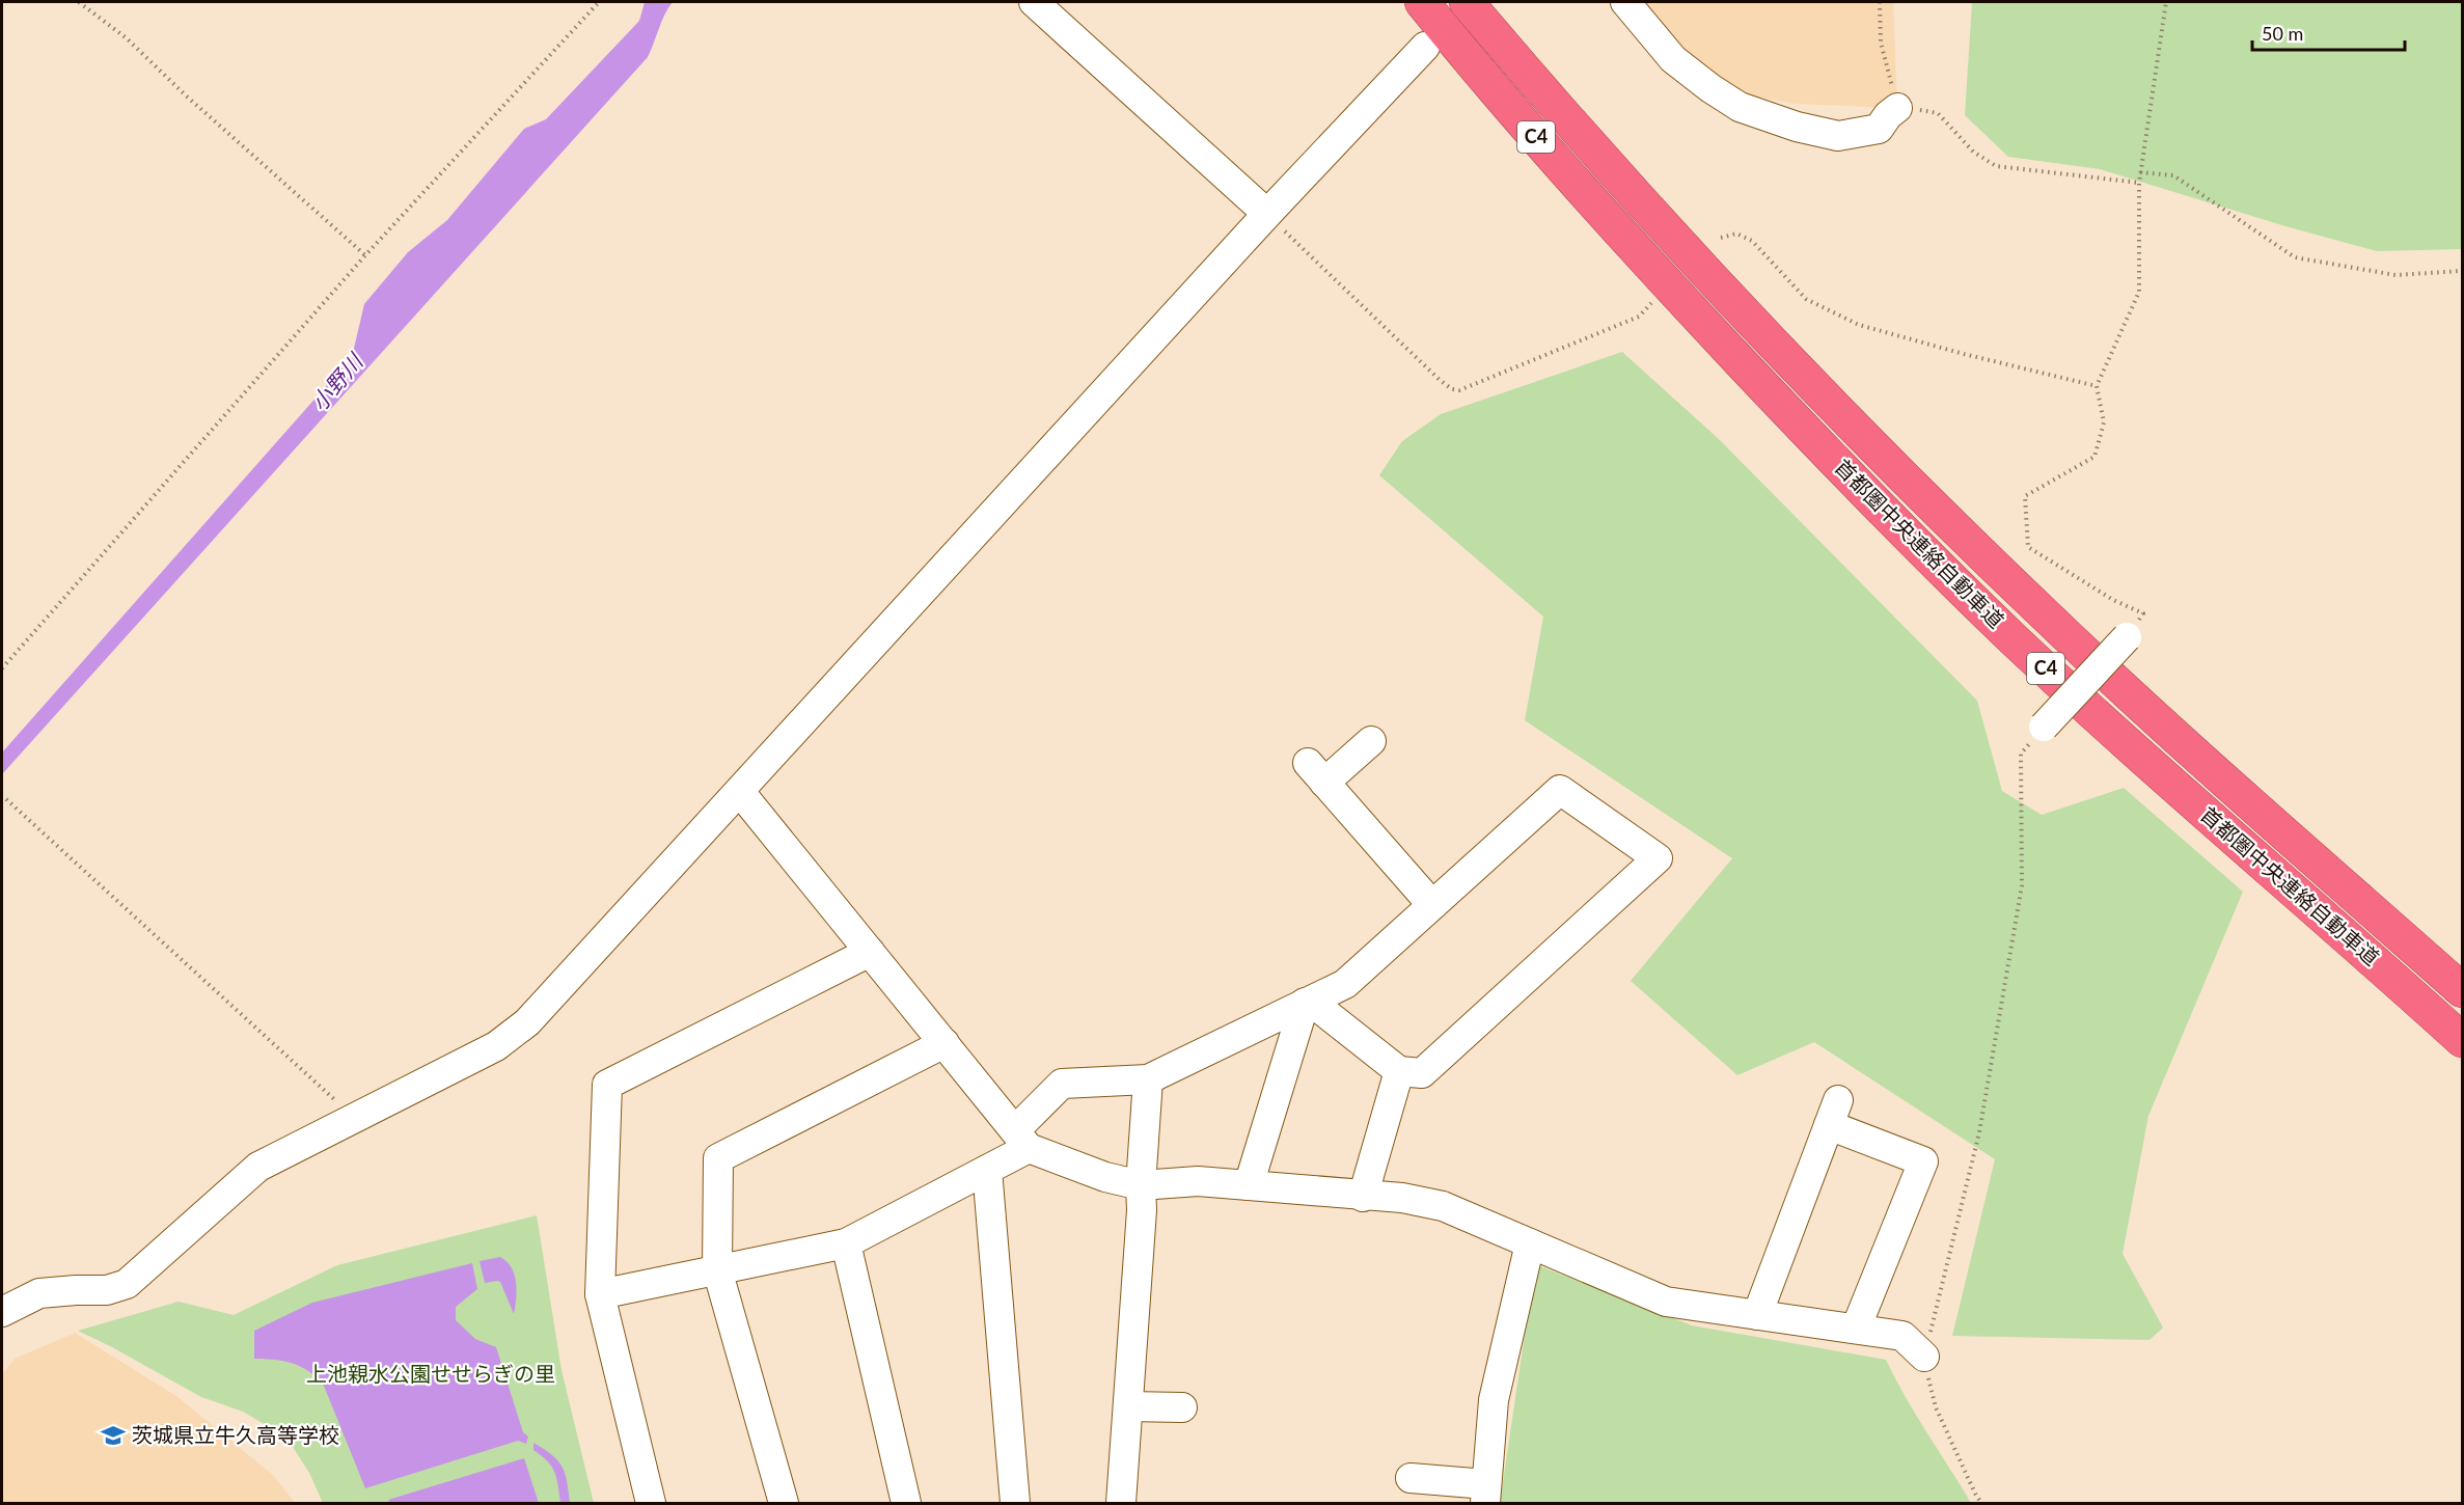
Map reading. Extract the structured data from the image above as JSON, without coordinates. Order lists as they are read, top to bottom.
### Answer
{
  "streets": {
    "highway": ["C4", "首都圏中央連絡自動車道"]
  },
  "water": ["小野川"],
  "parks": ["上池親水公園せせらぎの里"],
  "places": {
    "school or university": ["茨城県立牛久高等学校"]
  },
  "scale_bar": "50 m"
}
